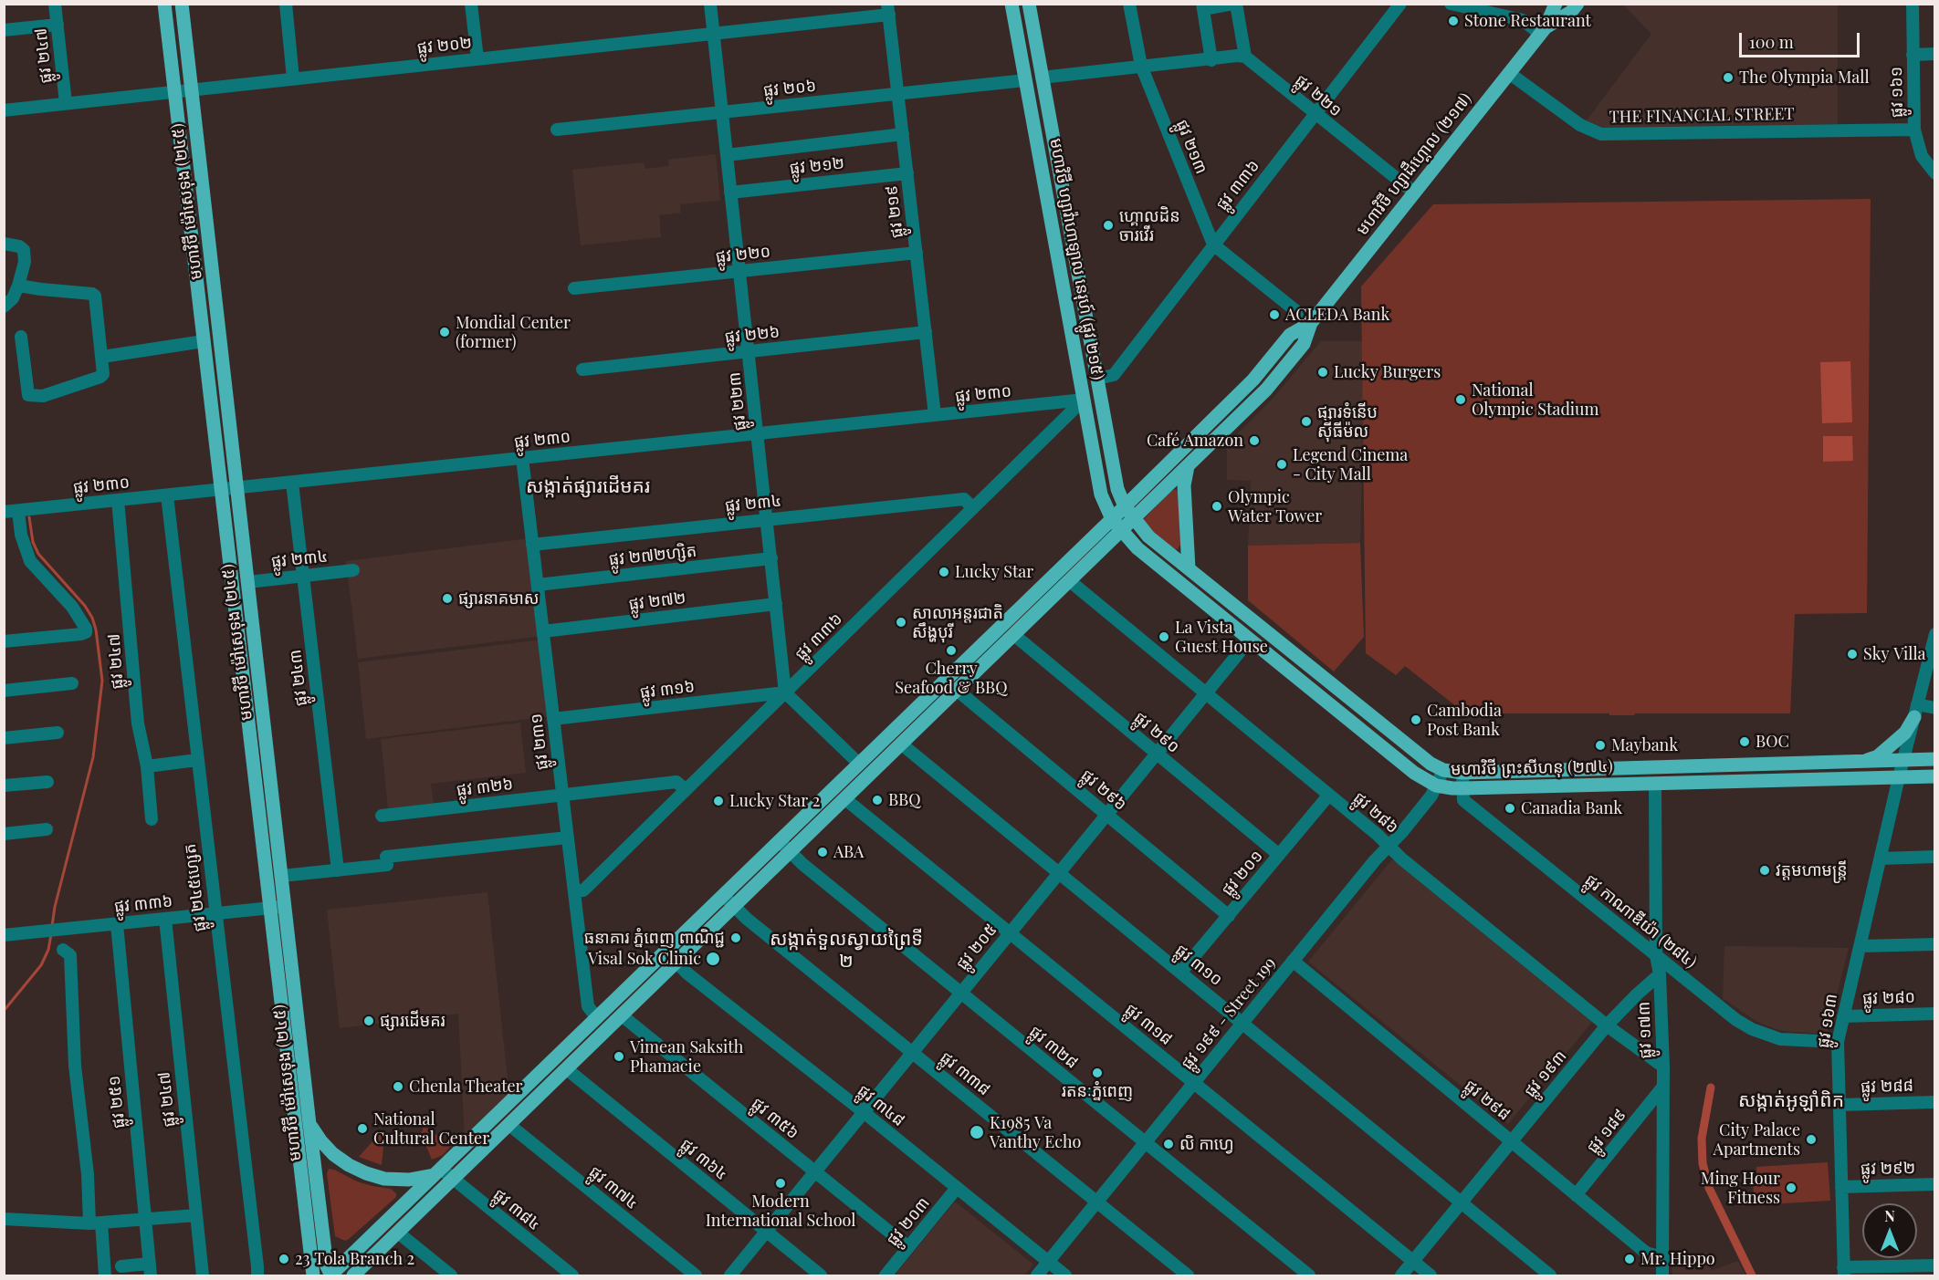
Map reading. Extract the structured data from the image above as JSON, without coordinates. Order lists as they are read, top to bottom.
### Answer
{
  "streets": {
    "main road": [
      "មហាវិថី ហ្សាដឹហ្គោល (២១៧)",
      "មហាវិថី ម៉ៅសេទុង (២៤៥)",
      "មហាវិថី ហ្សាវ៉ាហាឡាល នេរុហ៍ (ផ្លូវ ២១៥)",
      "មហាវិថី ព្រះសីហនុ (២៧៤)"
    ],
    "street": [
      "ផ្លូវ ២០២",
      "ផ្លូវ ២៤៧",
      "ផ្លូវ ២០៦",
      "ផ្លូវ ១៦១",
      "ផ្លូវ ២២១",
      "THE FINANCIAL STREET",
      "ផ្លូវ ២១៣",
      "ផ្លូវ ២១២",
      "ផ្លូវ ៣៣៦",
      "ផ្លូវ ២១៩",
      "ផ្លូវ ២២០",
      "ផ្លូវ ២២៦",
      "ផ្លូវ ២៣០",
      "ផ្លូវ ២២៣",
      "ផ្លូវ ២៣៤",
      "ផ្លូវ ២៧២ហ្សិត",
      "ផ្លូវ ២៧២",
      "ផ្លូវ ២៤៣",
      "ផ្លូវ ៣១៦",
      "ផ្លូវ ២៩០",
      "ផ្លូវ ២៣១",
      "ផ្លូវ ៣២៦",
      "ផ្លូវ ២៩៦",
      "ផ្លូវ ២៨៦",
      "ផ្លូវ ២០១",
      "ផ្លូវ ២៤៥ហ្សេត",
      "ផ្លូវ កាណាឌីយ៉ា (២៨៤)",
      "ផ្លូវ ២០៥",
      "ផ្លូវ ៣១០",
      "ផ្លូវ ២៨០",
      "ផ្លូវ ១៩៩ - Street 199",
      "ផ្លូវ ១៦៣",
      "ផ្លូវ ៣១៨",
      "ផ្លូវ ១៧៣",
      "ផ្លូវ ៣២៨",
      "ផ្លូវ ៣៣៨",
      "ផ្លូវ ១៩៣",
      "ផ្លូវ ២៨៨",
      "ផ្លូវ ២៩៨",
      "ផ្លូវ ២៥១",
      "ផ្លូវ ៣៤៨",
      "ផ្លូវ ៣៥៦",
      "ផ្លូវ ១៨៩",
      "ផ្លូវ ៣៦៤",
      "ផ្លូវ ២៩២",
      "ផ្លូវ ៣៧៤",
      "ផ្លូវ ៣៨៤",
      "ផ្លូវ ២០៣"
    ]
  },
  "crossings": [
    ["ផ្លូវ ២០២", "ផ្លូវ ២៤៧"],
    ["ផ្លូវ ២០២", "មហាវិថី ម៉ៅសេទុង (២៤៥)"],
    ["ផ្លូវ ២០២", "ផ្លូវ ២១៩"],
    ["ផ្លូវ ២០២", "ផ្លូវ ២២៣"],
    ["ផ្លូវ ២៤៧", "ផ្លូវ ៣៣៦"],
    ["ផ្លូវ ២៤៧", "ផ្លូវ ២៣០"],
    ["ផ្លូវ ២០៦", "ផ្លូវ ២១៩"],
    ["ផ្លូវ ២០៦", "មហាវិថី ហ្សាវ៉ាហាឡាល នេរុហ៍ (ផ្លូវ ២១៥)"],
    ["ផ្លូវ ២០៦", "ផ្លូវ ២២៣"],
    ["ផ្លូវ ១៦១", "THE FINANCIAL STREET"],
    ["ផ្លូវ ២២១", "មហាវិថី ហ្សាដឹហ្គោល (២១៧)"],
    ["ផ្លូវ ២២១", "ផ្លូវ ៣៣៦"],
    ["THE FINANCIAL STREET", "មហាវិថី ហ្សាដឹហ្គោល (២១៧)"],
    ["ផ្លូវ ២១៣", "មហាវិថី ហ្សាដឹហ្គោល (២១៧)"],
    ["ផ្លូវ ២១៣", "ផ្លូវ ៣៣៦"],
    ["មហាវិថី ហ្សាដឹហ្គោល (២១៧)", "មហាវិថី ម៉ៅសេទុង (២៤៥)"],
    ["មហាវិថី ហ្សាដឹហ្គោល (២១៧)", "មហាវិថី ហ្សាវ៉ាហាឡាល នេរុហ៍ (ផ្លូវ ២១៥)"],
    ["មហាវិថី ហ្សាដឹហ្គោល (២១៧)", "ផ្លូវ ២៩០"],
    ["មហាវិថី ហ្សាដឹហ្គោល (២១៧)", "ផ្លូវ ២៣១"],
    ["មហាវិថី ហ្សាដឹហ្គោល (២១៧)", "មហាវិថី ព្រះសីហនុ (២៧៤)"],
    ["មហាវិថី ហ្សាដឹហ្គោល (២១៧)", "ផ្លូវ ២៩៦"],
    ["មហាវិថី ហ្សាដឹហ្គោល (២១៧)", "ផ្លូវ ២៨៦"],
    ["មហាវិថី ហ្សាដឹហ្គោល (២១៧)", "ផ្លូវ ៣១០"],
    ["មហាវិថី ហ្សាដឹហ្គោល (២១៧)", "ផ្លូវ ៣១៨"],
    ["មហាវិថី ហ្សាដឹហ្គោល (២១៧)", "ផ្លូវ ៣២៨"],
    ["មហាវិថី ហ្សាដឹហ្គោល (២១៧)", "ផ្លូវ ៣៣៨"],
    ["មហាវិថី ហ្សាដឹហ្គោល (២១៧)", "ផ្លូវ ៣៤៨"],
    ["មហាវិថី ហ្សាដឹហ្គោល (២១៧)", "ផ្លូវ ៣៥៦"],
    ["មហាវិថី ហ្សាដឹហ្គោល (២១៧)", "ផ្លូវ ៣៦៤"],
    ["មហាវិថី ហ្សាដឹហ្គោល (២១៧)", "ផ្លូវ ៣៧៤"],
    ["មហាវិថី ហ្សាដឹហ្គោល (២១៧)", "ផ្លូវ ៣៨៤"],
    ["ផ្លូវ ២១២", "ផ្លូវ ២១៩"],
    ["ផ្លូវ ២១២", "ផ្លូវ ២២៣"],
    ["ផ្លូវ ៣៣៦", "មហាវិថី ម៉ៅសេទុង (២៤៥)"],
    ["ផ្លូវ ៣៣៦", "មហាវិថី ហ្សាវ៉ាហាឡាល នេរុហ៍ (ផ្លូវ ២១៥)"],
    ["ផ្លូវ ៣៣៦", "ផ្លូវ ២៣០"],
    ["ផ្លូវ ៣៣៦", "ផ្លូវ ២២៣"],
    ["ផ្លូវ ៣៣៦", "ផ្លូវ ២៣៤"],
    ["ផ្លូវ ៣៣៦", "ផ្លូវ ៣១៦"],
    ["ផ្លូវ ៣៣៦", "ផ្លូវ ២៣១"],
    ["ផ្លូវ ៣៣៦", "ផ្លូវ ៣២៦"],
    ["ផ្លូវ ៣៣៦", "ផ្លូវ ២៤៥ហ្សេត"],
    ["ផ្លូវ ៣៣៦", "ផ្លូវ ២៥១"],
    ["មហាវិថី ម៉ៅសេទុង (២៤៥)", "ផ្លូវ ២៣០"],
    ["មហាវិថី ម៉ៅសេទុង (២៤៥)", "ផ្លូវ ២៣៤"],
    ["ផ្លូវ ២១៩", "ផ្លូវ ២២០"],
    ["ផ្លូវ ២១៩", "ផ្លូវ ២២៦"],
    ["ផ្លូវ ២១៩", "ផ្លូវ ២៣០"],
    ["ផ្លូវ ២២០", "ផ្លូវ ២២៣"],
    ["មហាវិថី ហ្សាវ៉ាហាឡាល នេរុហ៍ (ផ្លូវ ២១៥)", "ផ្លូវ ២៣០"],
    ["មហាវិថី ហ្សាវ៉ាហាឡាល នេរុហ៍ (ផ្លូវ ២១៥)", "មហាវិថី ព្រះសីហនុ (២៧៤)"],
    ["ផ្លូវ ២២៦", "ផ្លូវ ២២៣"],
    ["ផ្លូវ ២៣០", "ផ្លូវ ២២៣"],
    ["ផ្លូវ ២៣០", "ផ្លូវ ២៤៣"],
    ["ផ្លូវ ២៣០", "ផ្លូវ ២៣១"],
    ["ផ្លូវ ២៣០", "ផ្លូវ ២៤៥ហ្សេត"],
    ["ផ្លូវ ២២៣", "ផ្លូវ ២៣៤"],
    ["ផ្លូវ ២២៣", "ផ្លូវ ២៧២ហ្សិត"],
    ["ផ្លូវ ២២៣", "ផ្លូវ ២៧២"],
    ["ផ្លូវ ២២៣", "ផ្លូវ ៣១៦"],
    ["ផ្លូវ ២៣៤", "ផ្លូវ ២៤៣"],
    ["ផ្លូវ ២៣៤", "ផ្លូវ ២៣១"],
    ["ផ្លូវ ២៧២ហ្សិត", "ផ្លូវ ២៣១"],
    ["ផ្លូវ ២៧២", "ផ្លូវ ២៣១"],
    ["ផ្លូវ ៣១៦", "ផ្លូវ ២៣១"],
    ["ផ្លូវ ២៩០", "ផ្លូវ ២០១"],
    ["ផ្លូវ ២៩០", "ផ្លូវ ២០៥"],
    ["ផ្លូវ ២៣១", "ផ្លូវ ៣២៦"],
    ["មហាវិថី ព្រះសីហនុ (២៧៤)", "ផ្លូវ កាណាឌីយ៉ា (២៨៤)"],
    ["មហាវិថី ព្រះសីហនុ (២៧៤)", "ផ្លូវ ២០៥"],
    ["មហាវិថី ព្រះសីហនុ (២៧៤)", "ផ្លូវ ១៩៩ - Street 199"],
    ["មហាវិថី ព្រះសីហនុ (២៧៤)", "ផ្លូវ ១៦៣"],
    ["មហាវិថី ព្រះសីហនុ (២៧៤)", "ផ្លូវ ១៧៣"],
    ["ផ្លូវ ២៩៦", "ផ្លូវ ២០១"],
    ["ផ្លូវ ២៩៦", "ផ្លូវ ២០៥"],
    ["ផ្លូវ ២៨៦", "ផ្លូវ ២០១"],
    ["ផ្លូវ ២៨៦", "ផ្លូវ ២០៥"],
    ["ផ្លូវ ២៨៦", "ផ្លូវ ១៩៩ - Street 199"],
    ["ផ្លូវ ២៨៦", "ផ្លូវ ១៧៣"],
    ["ផ្លូវ ២៨៦", "ផ្លូវ ១៩៣"],
    ["ផ្លូវ ២០១", "ផ្លូវ ៣១០"],
    ["ផ្លូវ កាណាឌីយ៉ា (២៨៤)", "ផ្លូវ ១៦៣"],
    ["ផ្លូវ កាណាឌីយ៉ា (២៨៤)", "ផ្លូវ ១៧៣"],
    ["ផ្លូវ ២០៥", "ផ្លូវ ៣១០"],
    ["ផ្លូវ ២០៥", "ផ្លូវ ៣១៨"],
    ["ផ្លូវ ២០៥", "ផ្លូវ ៣២៨"],
    ["ផ្លូវ ២០៥", "ផ្លូវ ៣៣៨"],
    ["ផ្លូវ ២០៥", "ផ្លូវ ៣៤៨"],
    ["ផ្លូវ ២០៥", "ផ្លូវ ៣៥៦"],
    ["ផ្លូវ ២០៥", "ផ្លូវ ៣៦៤"],
    ["ផ្លូវ ៣១០", "ផ្លូវ ១៩៩ - Street 199"],
    ["ផ្លូវ ៣១០", "ផ្លូវ ១៩៣"],
    ["ផ្លូវ ២៨០", "ផ្លូវ ១៦៣"],
    ["ផ្លូវ ១៩៩ - Street 199", "ផ្លូវ ៣១៨"],
    ["ផ្លូវ ១៩៩ - Street 199", "ផ្លូវ ៣២៨"],
    ["ផ្លូវ ១៩៩ - Street 199", "ផ្លូវ ៣៣៨"],
    ["ផ្លូវ ១៩៩ - Street 199", "ផ្លូវ ២៩៨"],
    ["ផ្លូវ ១៩៩ - Street 199", "ផ្លូវ ៣៤៨"],
    ["ផ្លូវ ១៦៣", "ផ្លូវ ២៨៨"],
    ["ផ្លូវ ១៦៣", "ផ្លូវ ២៩២"],
    ["ផ្លូវ ៣១៨", "ផ្លូវ ១៩៣"],
    ["ផ្លូវ ១៧៣", "ផ្លូវ ១៩៣"],
    ["ផ្លូវ ១៧៣", "ផ្លូវ ២៩៨"],
    ["ផ្លូវ ១៧៣", "ផ្លូវ ១៨៩"],
    ["ផ្លូវ ១៩៣", "ផ្លូវ ២៩៨"],
    ["ផ្លូវ ២៩៨", "ផ្លូវ ១៨៩"],
    ["ផ្លូវ ៣៤៨", "ផ្លូវ ២០៣"],
    ["ផ្លូវ ៣៥៦", "ផ្លូវ ២០៣"]
  ],
  "districts": ["សង្កាត់ផ្សារដើមគរ", "សង្កាត់ទួលស្វាយព្រៃទី ២", "សង្កាត់អូឡាំពិក"],
  "places": [
    "Stone Restaurant",
    "The Olympia Mall",
    "ហ្គោលដិន ចារវើរ",
    "ACLEDA Bank",
    "Mondial Center (former)",
    "Lucky Burgers",
    "National Olympic Stadium",
    "ផ្សារទំនើប ស៊ីធីម៉ល",
    "Café Amazon",
    "Legend Cinema - City Mall",
    "Olympic Water Tower",
    "Lucky Star",
    "ផ្សារនាគមាស",
    "សាលាអន្តរជាតិ សឹង្ហបុរី",
    "La Vista Guest House",
    "Cherry Seafood & BBQ",
    "Sky Villa",
    "Cambodia Post Bank",
    "BOC",
    "Maybank",
    "BBQ",
    "Lucky Star 2",
    "Canadia Bank",
    "ABA",
    "វត្តមហាមន្រ្តី",
    "ធនាគារ ភ្នំពេញ ពាណិជ្ជ",
    "Visal Sok Clinic",
    "ផ្សារដើមគរ",
    "Vimean Saksith Phamacie",
    "រតនៈភ្នំពេញ",
    "Chenla Theater",
    "National Cultural Center",
    "K1985 Va Vanthy Echo",
    "City Palace Apartments",
    "លិ កាហ្វេ",
    "Modern International School",
    "Ming Hour Fitness",
    "23 Tola Branch 2",
    "Mr. Hippo"
  ],
  "scale_bar": "100 m",
  "north": "top"
}
